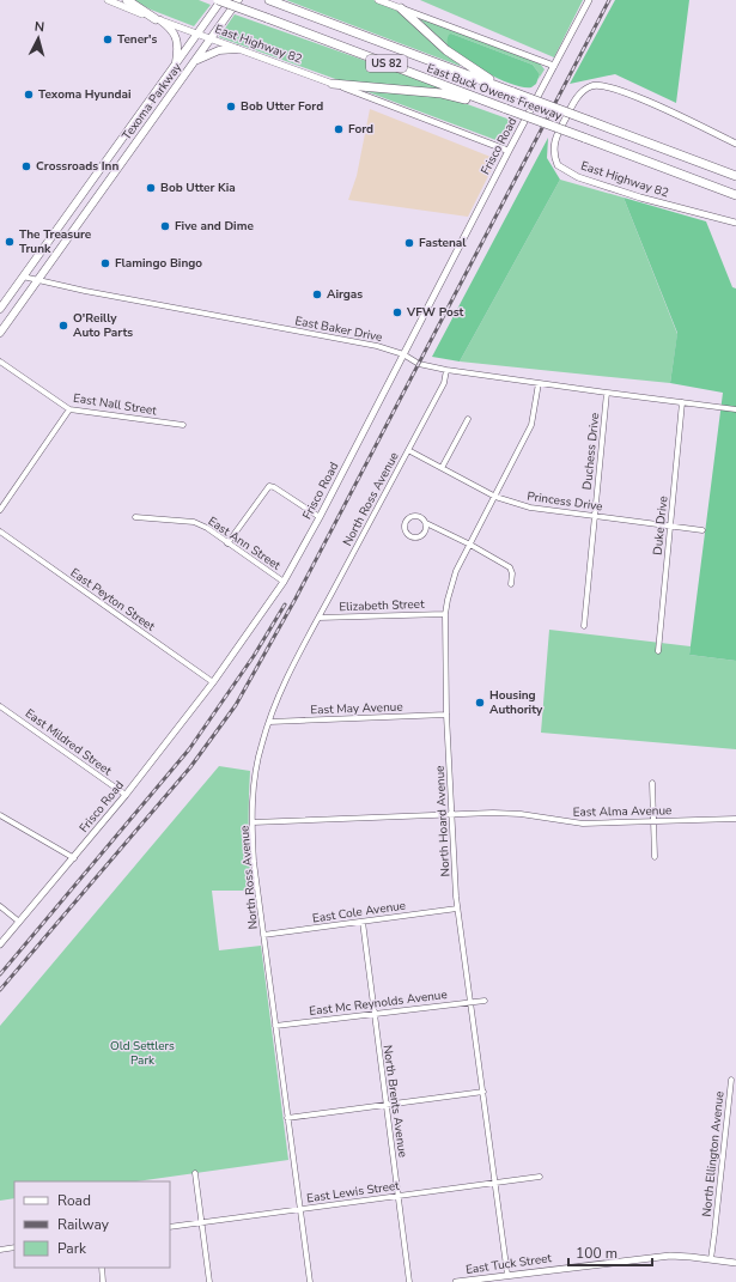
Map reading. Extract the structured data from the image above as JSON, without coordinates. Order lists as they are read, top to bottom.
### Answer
{
  "streets": {
    "highway": ["US 82", "East Buck Owens Freeway"],
    "main road": ["East Highway 82", "Texoma Parkway"],
    "street": [
      "Frisco Road",
      "East Baker Drive",
      "East Nall Street",
      "Duchess Drive",
      "North Ross Avenue",
      "Princess Drive",
      "Duke Drive",
      "East Ann Street",
      "East Peyton Street",
      "Elizabeth Street",
      "East May Avenue",
      "East Mildred Street",
      "East Alma Avenue",
      "North Hoard Avenue",
      "East Cole Avenue",
      "East Mc Reynolds Avenue",
      "North Brents Avenue",
      "North Ellington Avenue",
      "East Lewis Street",
      "East Tuck Street"
    ]
  },
  "crossings": [
    ["East Highway 82", "Texoma Parkway"],
    ["East Highway 82", "Frisco Road"],
    ["Texoma Parkway", "East Baker Drive"],
    ["Frisco Road", "East Baker Drive"],
    ["Frisco Road", "East Ann Street"],
    ["Frisco Road", "East Peyton Street"],
    ["Frisco Road", "East Mildred Street"],
    ["East Baker Drive", "Duchess Drive"],
    ["East Baker Drive", "North Ross Avenue"],
    ["East Baker Drive", "Duke Drive"],
    ["East Baker Drive", "North Hoard Avenue"],
    ["Duchess Drive", "Princess Drive"],
    ["North Ross Avenue", "Princess Drive"],
    ["North Ross Avenue", "Elizabeth Street"],
    ["North Ross Avenue", "East May Avenue"],
    ["North Ross Avenue", "East Alma Avenue"],
    ["North Ross Avenue", "East Cole Avenue"],
    ["North Ross Avenue", "East Mc Reynolds Avenue"],
    ["North Ross Avenue", "East Lewis Street"],
    ["Princess Drive", "Duke Drive"],
    ["Princess Drive", "North Hoard Avenue"],
    ["Elizabeth Street", "North Hoard Avenue"],
    ["East May Avenue", "North Hoard Avenue"],
    ["East Alma Avenue", "North Hoard Avenue"],
    ["North Hoard Avenue", "East Cole Avenue"],
    ["North Hoard Avenue", "East Mc Reynolds Avenue"],
    ["North Hoard Avenue", "East Lewis Street"],
    ["North Hoard Avenue", "East Tuck Street"],
    ["East Cole Avenue", "North Brents Avenue"],
    ["East Mc Reynolds Avenue", "North Brents Avenue"],
    ["North Brents Avenue", "East Lewis Street"],
    ["North Ellington Avenue", "East Tuck Street"]
  ],
  "parks": ["Old Settlers Park"],
  "places": [
    "Tener's",
    "Texoma Hyundai",
    "Bob Utter Ford",
    "Ford",
    "Crossroads Inn",
    "Bob Utter Kia",
    "Five and Dime",
    "The Treasure Trunk",
    "Fastenal",
    "Flamingo Bingo",
    "Airgas",
    "VFW Post",
    "O'Reilly Auto Parts",
    "Housing Authority"
  ],
  "legend": ["Road", "Railway", "Park"],
  "scale_bar": "100 m",
  "north": "top"
}
